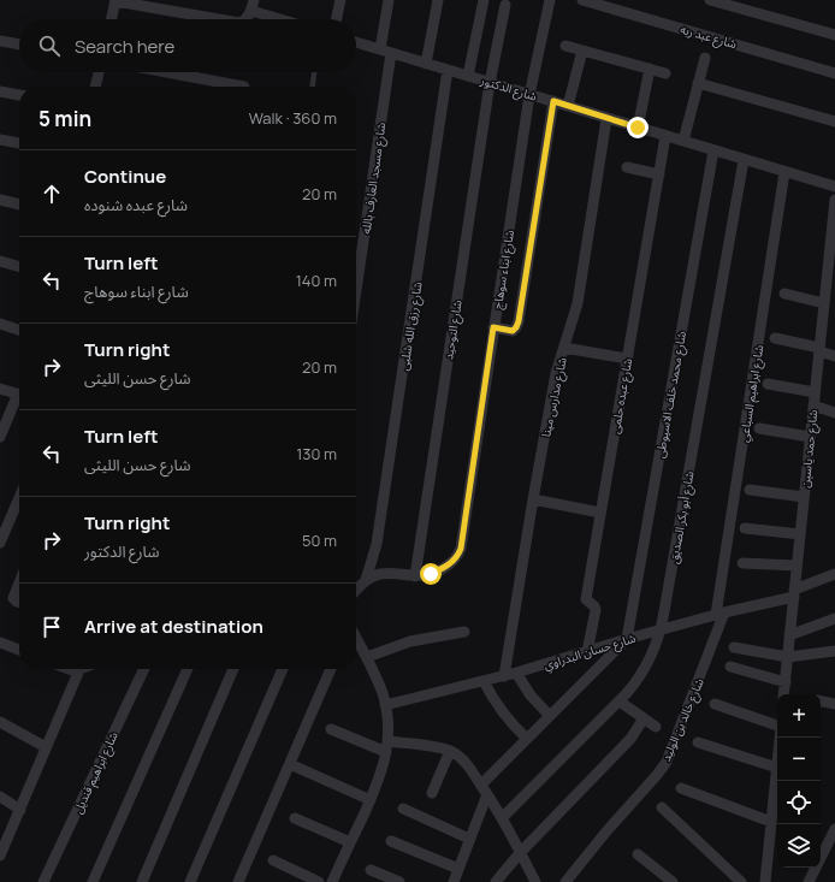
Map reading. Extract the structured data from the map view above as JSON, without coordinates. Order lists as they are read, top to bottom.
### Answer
{
  "streets": {
    "street": [
      "شارع عبد ربه",
      "شارع الدكتور",
      "شارع مسجد العارف بالله",
      "شارع ابناء سوهاج",
      "شارع رزق الله شلبى",
      "شارع التوحيد",
      "شارع ابراهيم السباعي",
      "شارع محمد خلف الاسيوطى",
      "شارع عبده حلمى",
      "شارع مدارس مينا",
      "شارع حمد ياسين",
      "شارع أبو بكر الصديق",
      "شارع حسان البدراوي",
      "شارع خالد بن الوليد",
      "شارع ابراهيم قنديل"
    ]
  },
  "crossings": [
    ["شارع الدكتور", "شارع مسجد العارف بالله"],
    ["شارع الدكتور", "شارع ابناء سوهاج"],
    ["شارع الدكتور", "شارع رزق الله شلبى"],
    ["شارع الدكتور", "شارع التوحيد"],
    ["شارع الدكتور", "شارع ابراهيم السباعي"],
    ["شارع الدكتور", "شارع محمد خلف الاسيوطى"],
    ["شارع الدكتور", "شارع عبده حلمى"],
    ["شارع الدكتور", "شارع مدارس مينا"],
    ["شارع الدكتور", "شارع أبو بكر الصديق"],
    ["شارع ابناء سوهاج", "شارع التوحيد"],
    ["شارع ابراهيم السباعي", "شارع حسان البدراوي"],
    ["شارع ابراهيم السباعي", "شارع خالد بن الوليد"],
    ["شارع محمد خلف الاسيوطى", "شارع حسان البدراوي"],
    ["شارع عبده حلمى", "شارع حسان البدراوي"],
    ["شارع مدارس مينا", "شارع حسان البدراوي"],
    ["شارع حمد ياسين", "شارع حسان البدراوي"],
    ["شارع أبو بكر الصديق", "شارع حسان البدراوي"],
    ["شارع حسان البدراوي", "شارع خالد بن الوليد"]
  ],
  "page": {
    "search": "Search here",
    "heading": ["5 min", "Walk · 360 m"],
    "list": [
      ["Continue", "شارع عبده شنوده", "20 m"],
      ["Turn left", "شارع ابناء سوهاج", "140 m"],
      ["Turn right", "شارع حسن الليثى", "20 m"],
      ["Turn left", "شارع حسن الليثى", "130 m"],
      ["Turn right", "شارع الدكتور", "50 m"],
      "Arrive at destination"
    ],
    "map_buttons": ["+", "−"]
  }
}
